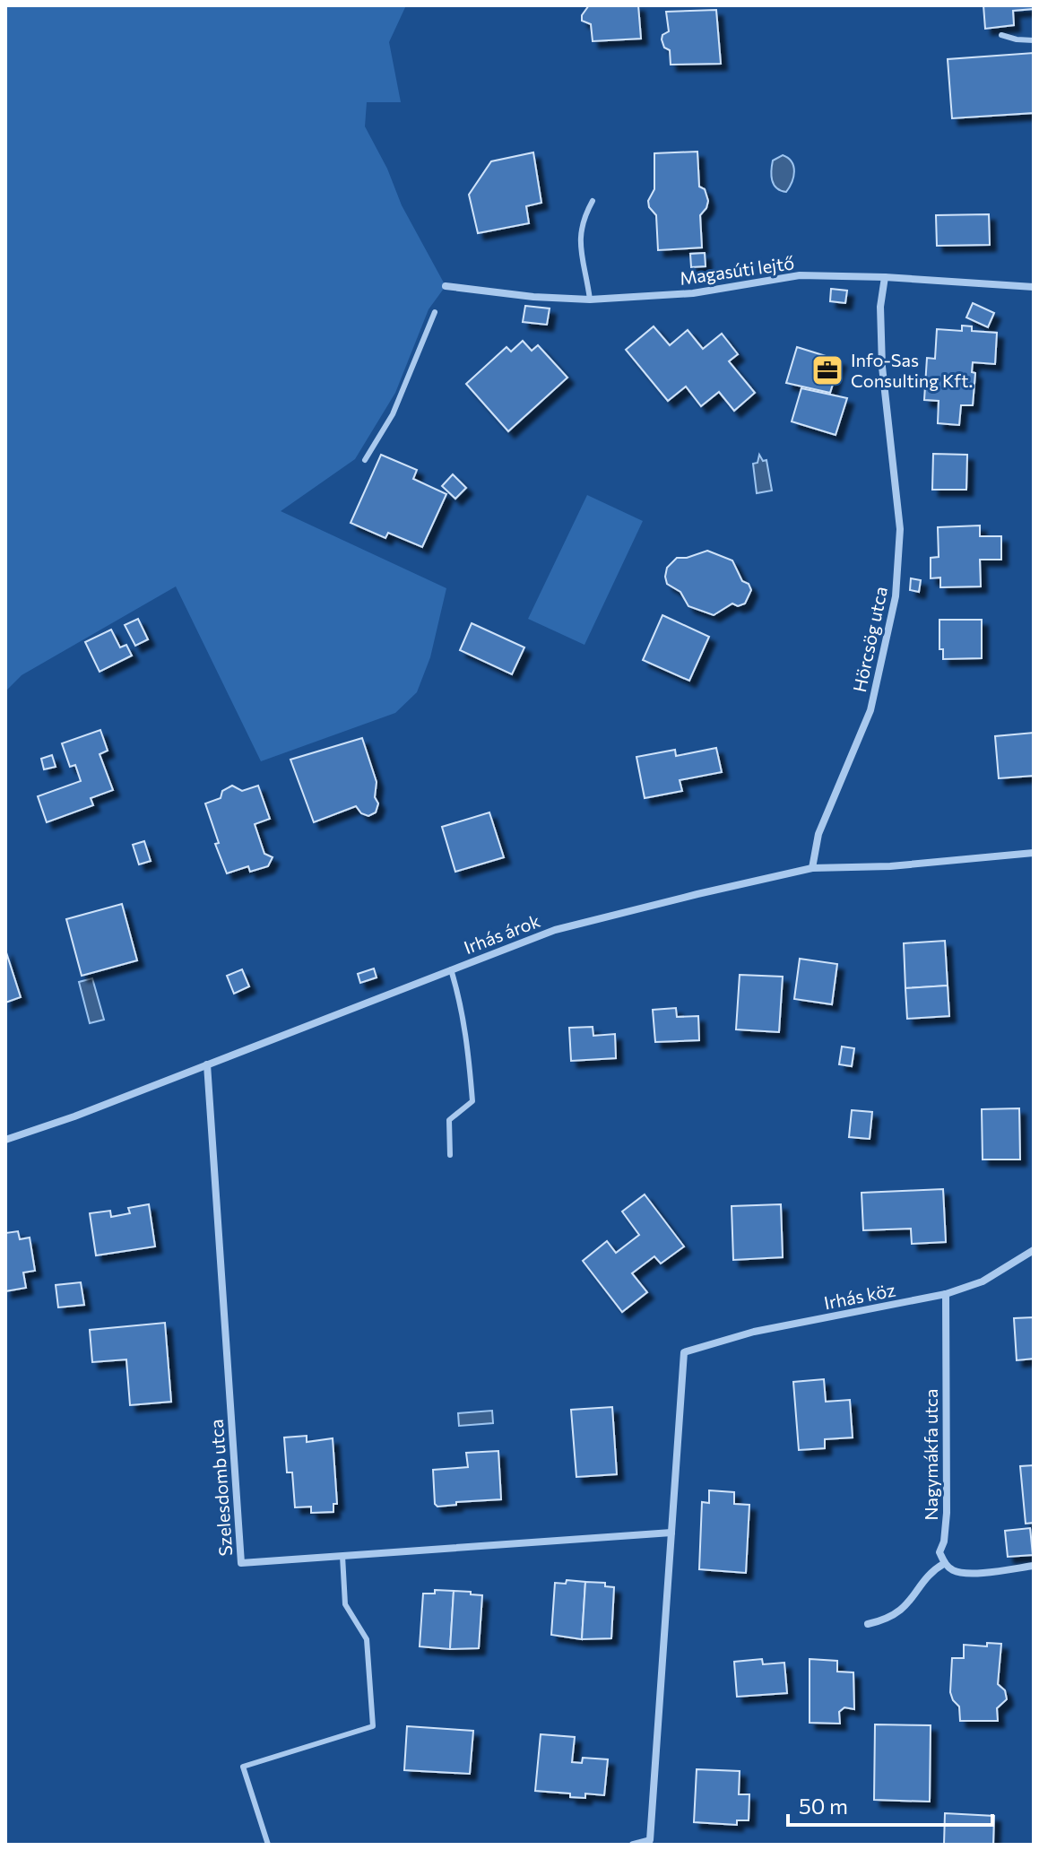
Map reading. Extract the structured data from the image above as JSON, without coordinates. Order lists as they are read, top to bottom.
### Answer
{
  "streets": {
    "street": [
      "Magasúti lejtő",
      "Hörcsög utca",
      "Irhás árok",
      "Irhás köz",
      "Nagymákfa utca",
      "Szelesdomb utca"
    ]
  },
  "crossings": [
    ["Magasúti lejtő", "Hörcsög utca"],
    ["Hörcsög utca", "Irhás árok"],
    ["Irhás árok", "Szelesdomb utca"],
    ["Irhás köz", "Nagymákfa utca"],
    ["Irhás köz", "Szelesdomb utca"]
  ],
  "places": {
    "office": ["Info-Sas Consulting Kft."]
  },
  "scale_bar": "50 m"
}
